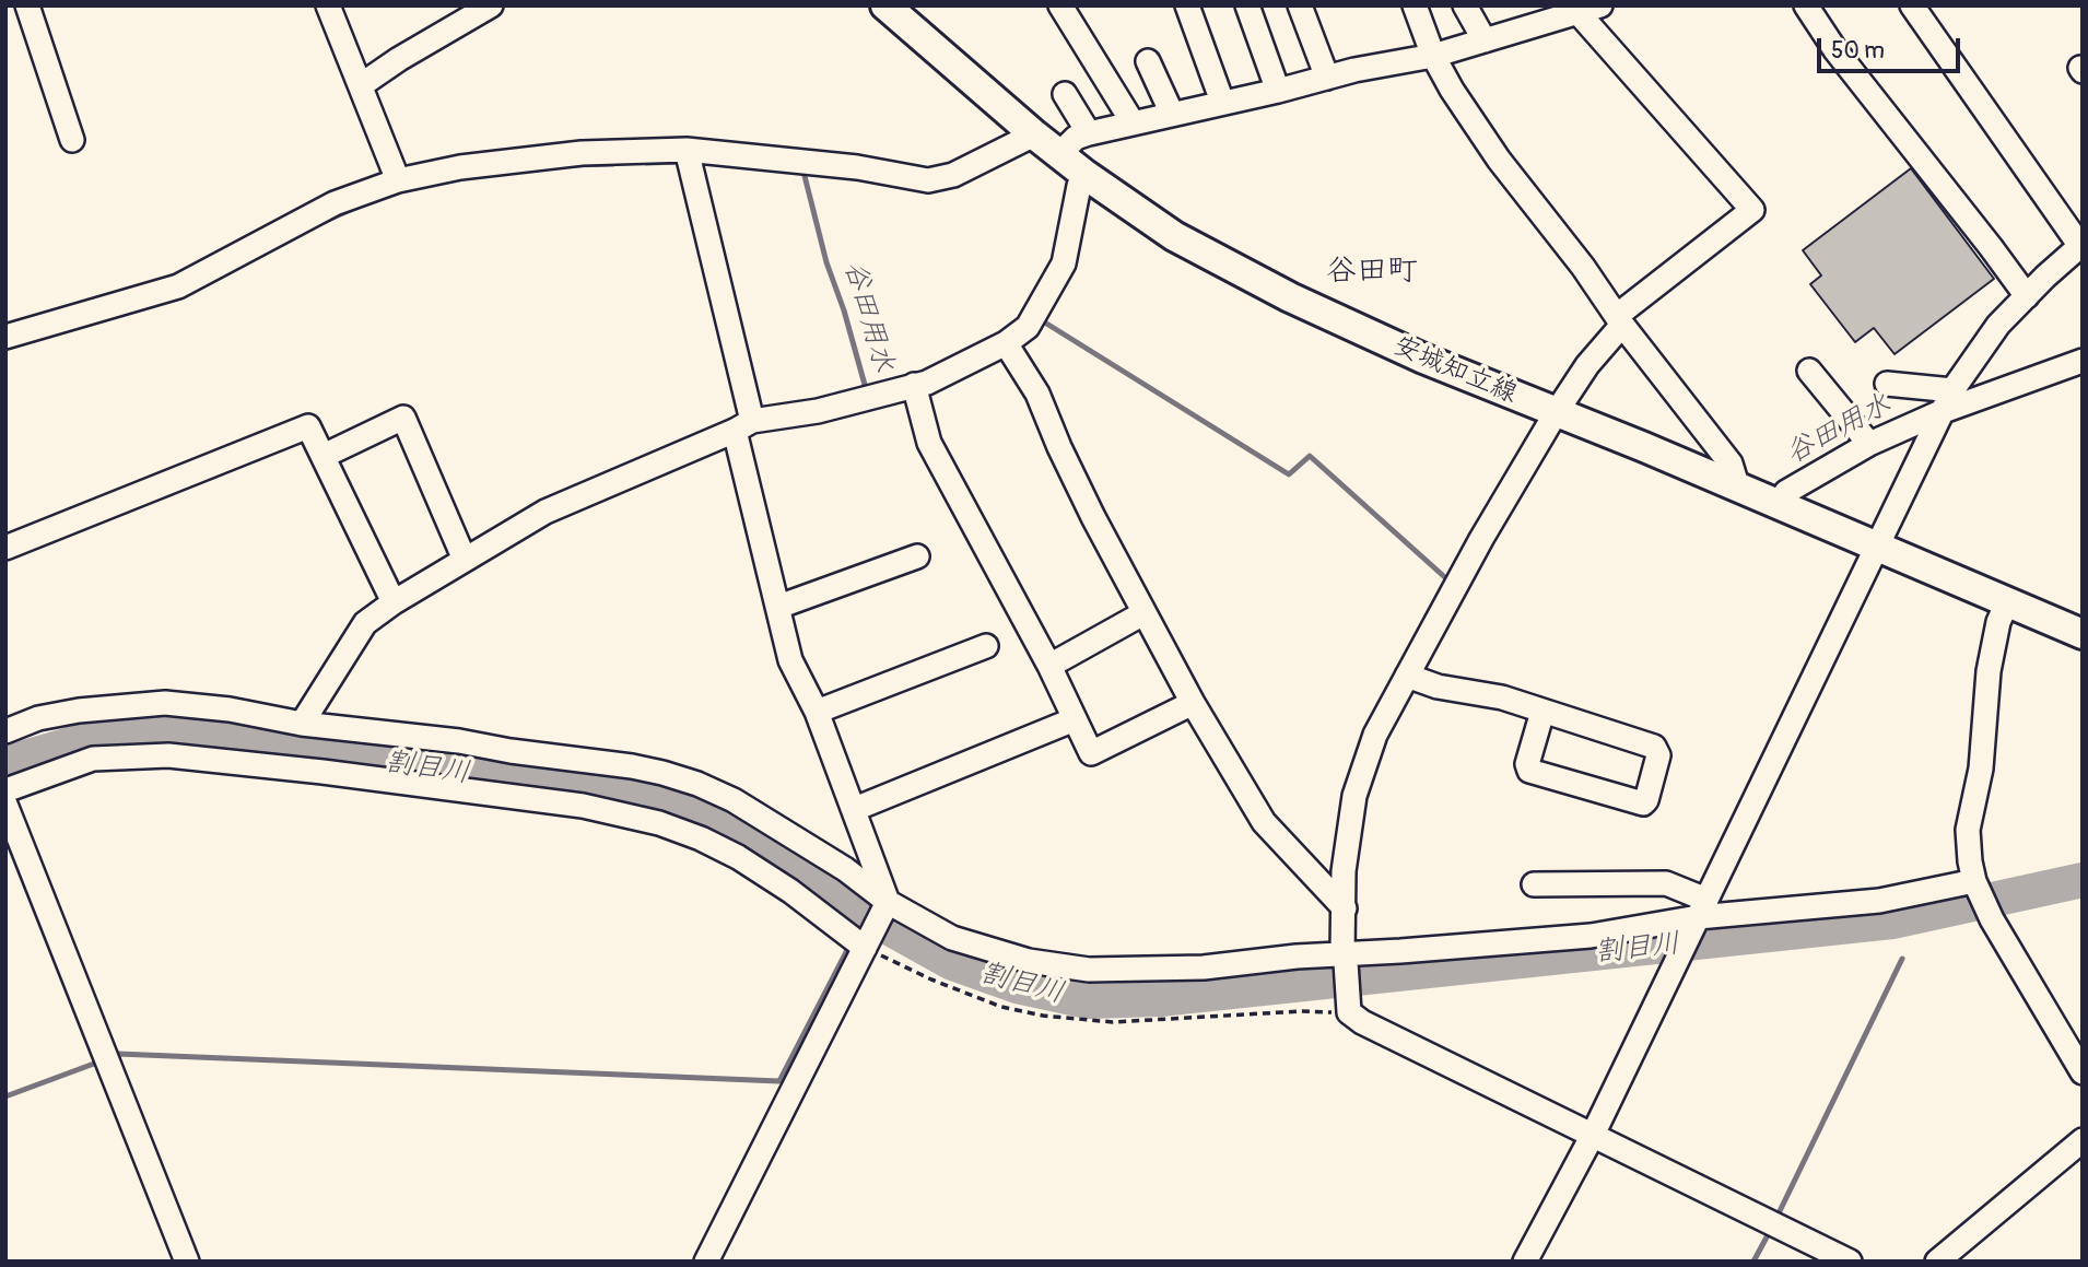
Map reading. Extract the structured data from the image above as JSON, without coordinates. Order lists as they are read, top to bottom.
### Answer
{
  "streets": {
    "main road": ["安城知立線"]
  },
  "districts": ["谷田町"],
  "water": ["谷田用水", "割目川"],
  "scale_bar": "50 m"
}
